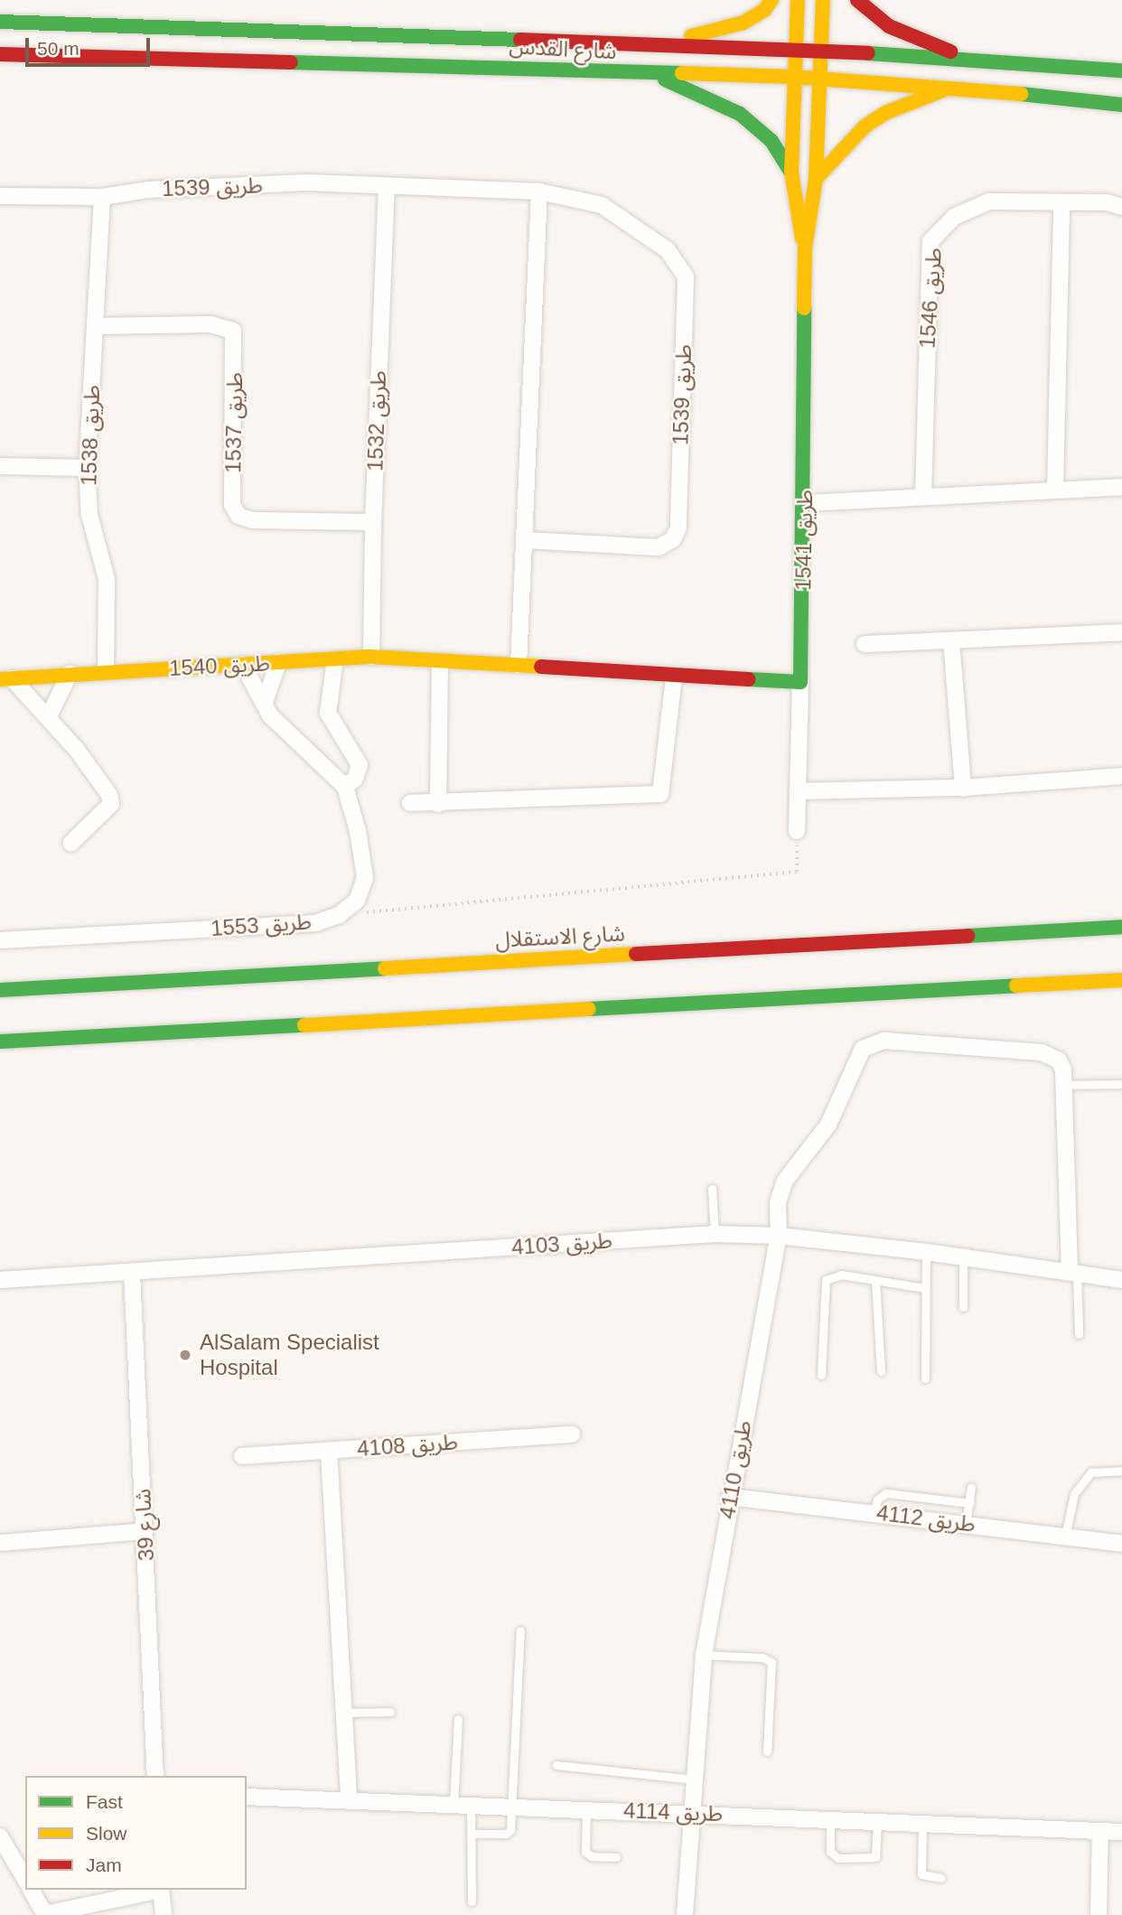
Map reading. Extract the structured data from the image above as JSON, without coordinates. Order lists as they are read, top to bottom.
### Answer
{
  "streets": {
    "main road": [
      "شارع القدس",
      "طريق 1541",
      "طريق 1540",
      "شارع الاستقلال"
    ],
    "street": [
      "طريق 1539",
      "طريق 1546",
      "طريق 1532",
      "طريق 1537",
      "طريق 1538",
      "طريق 1553",
      "طريق 4103",
      "طريق 4108",
      "طريق 4110",
      "طريق 4112",
      "شارع 39",
      "طريق 4114"
    ]
  },
  "crossings": [
    ["شارع القدس", "طريق 1541"],
    ["طريق 1539", "طريق 1532"],
    ["طريق 1539", "طريق 1538"],
    ["طريق 1532", "طريق 1537"],
    ["طريق 1532", "طريق 1540"],
    ["طريق 1537", "طريق 1538"],
    ["طريق 1538", "طريق 1540"],
    ["طريق 1541", "طريق 1540"],
    ["طريق 4103", "طريق 4110"],
    ["طريق 4103", "شارع 39"],
    ["طريق 4110", "طريق 4112"],
    ["طريق 4110", "طريق 4114"]
  ],
  "places": ["AlSalam Specialist Hospital"],
  "legend": ["Fast", "Slow", "Jam"],
  "scale_bar": "50 m"
}
